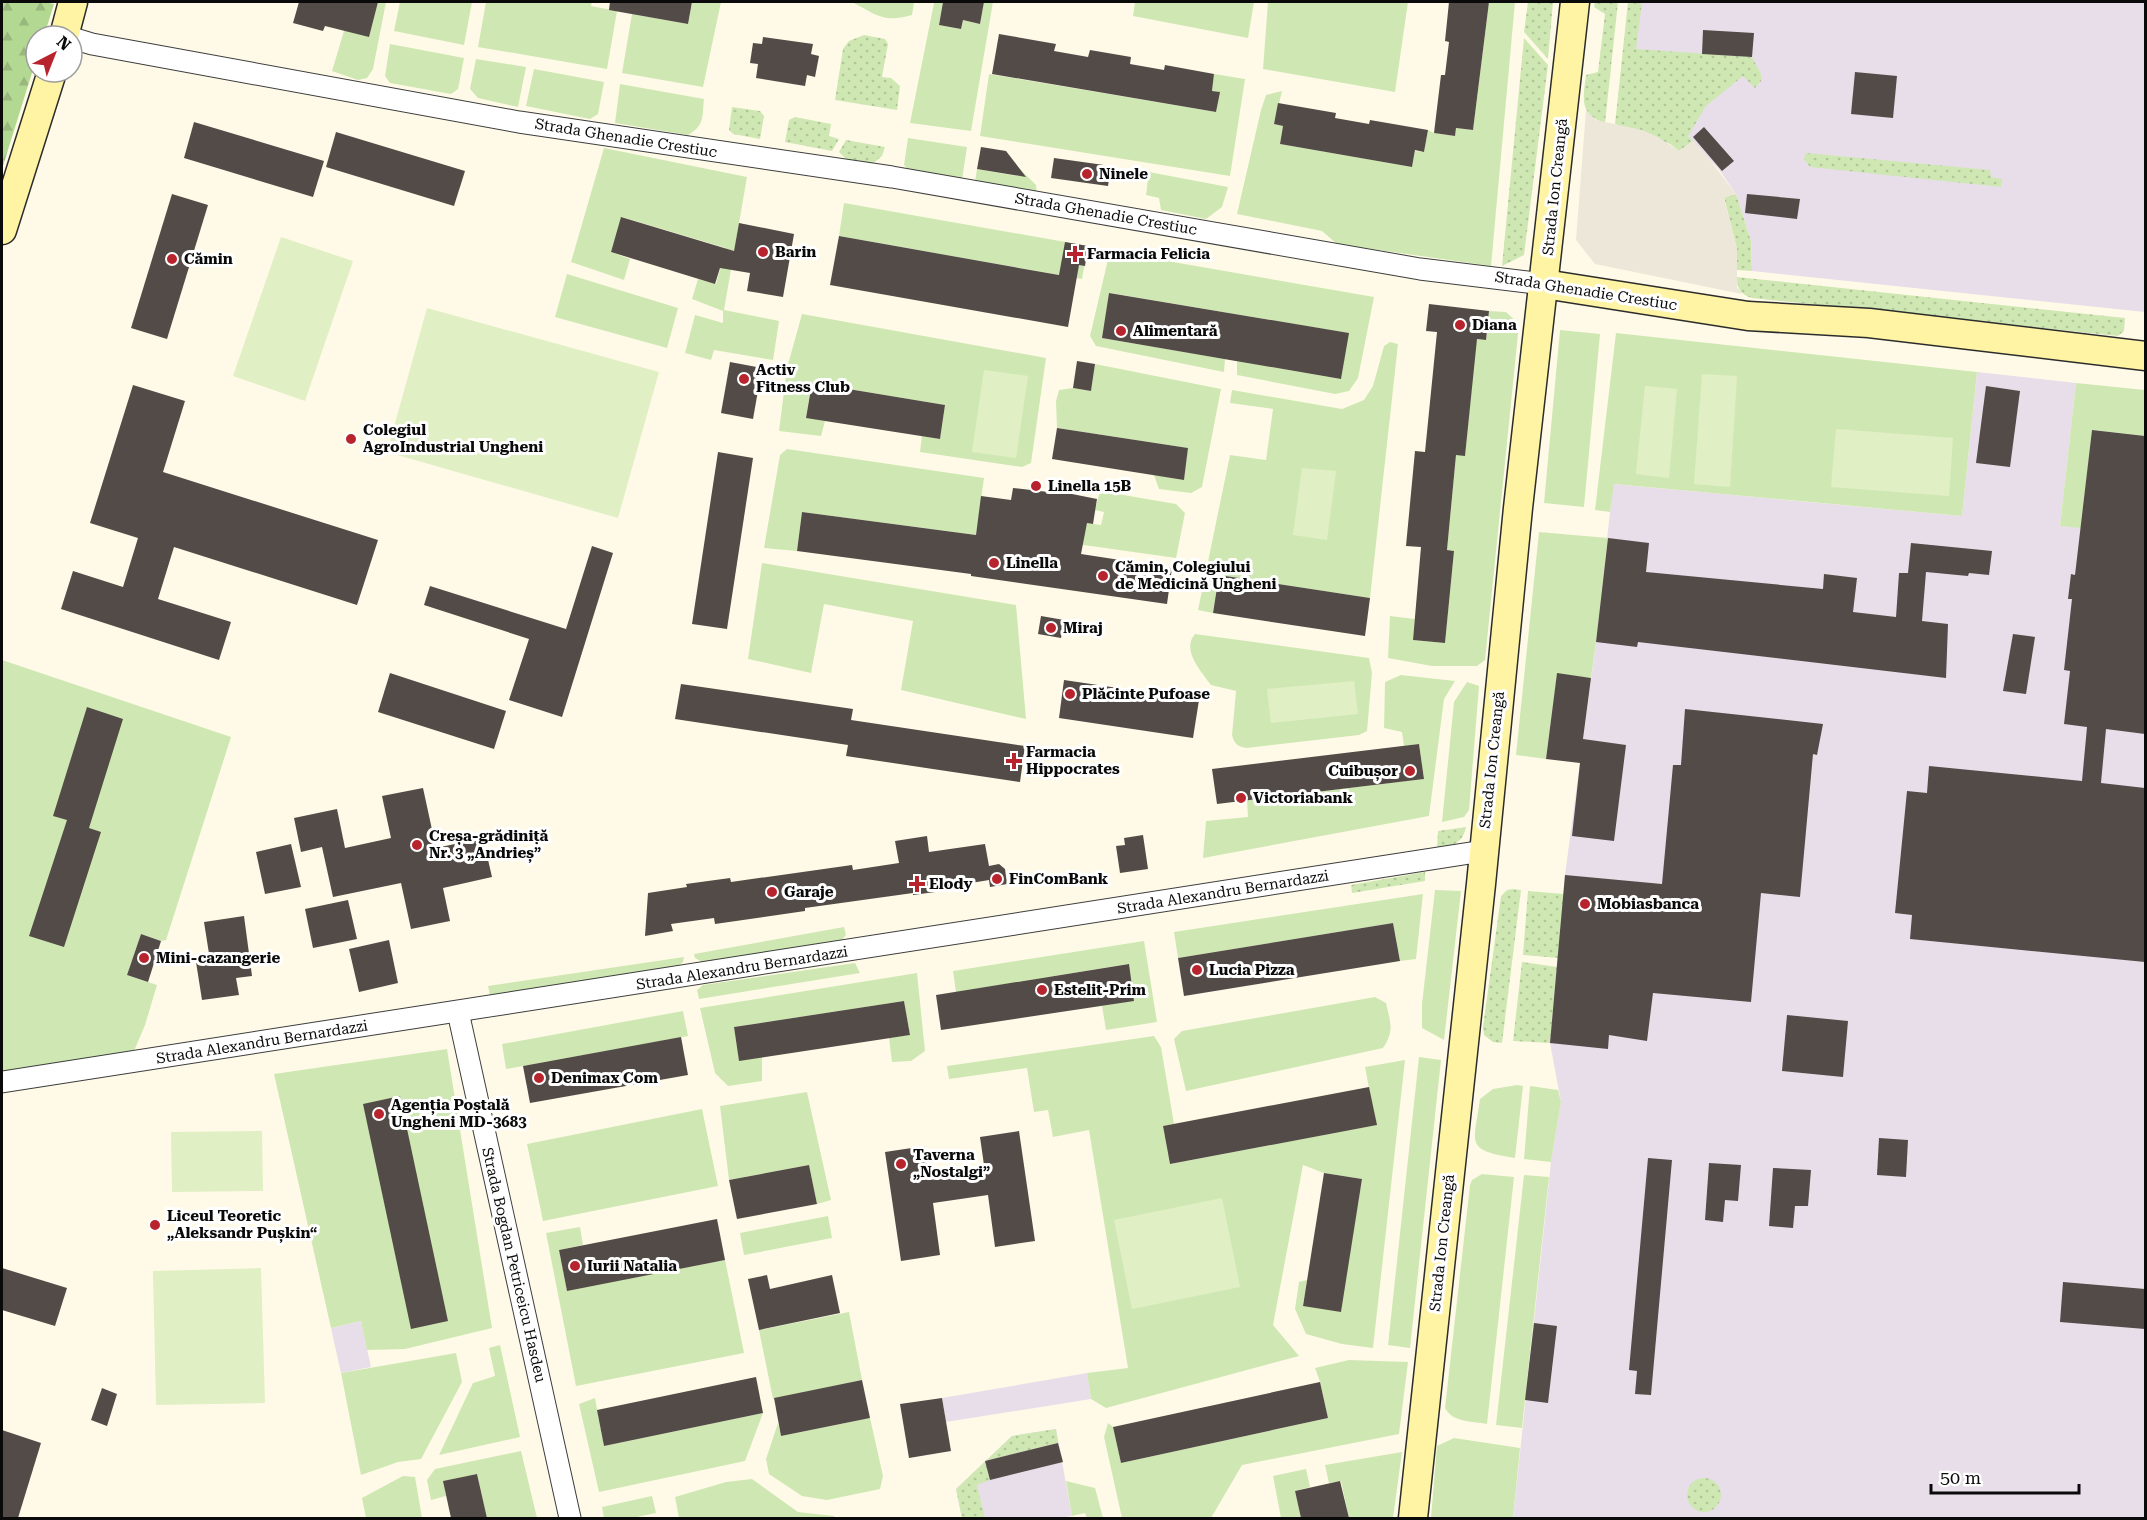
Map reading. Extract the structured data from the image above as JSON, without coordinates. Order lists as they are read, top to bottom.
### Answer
{
  "streets": {
    "street": [
      "Strada Ghenadie Crestiuc",
      "Strada Ion Creangă",
      "Strada Alexandru Bernardazzi",
      "Strada Bogdan Petriceicu Hasdeu"
    ]
  },
  "crossings": [
    ["Strada Ghenadie Crestiuc", "Strada Ion Creangă"],
    ["Strada Ion Creangă", "Strada Alexandru Bernardazzi"],
    ["Strada Alexandru Bernardazzi", "Strada Bogdan Petriceicu Hasdeu"]
  ],
  "places": {
    "other": [
      "Ninele",
      "Barin",
      "Cămin",
      "Diana",
      "Alimentară",
      "Activ Fitness Club",
      "Colegiul AgroIndustrial Ungheni",
      "Linella 15B",
      "Linella",
      "Cămin, Colegiului de Medicină Ungheni",
      "Miraj",
      "Plăcinte Pufoase",
      "Cuibușor",
      "Victoriabank",
      "Creșa-grădiniță Nr. 3 „Andrieș”",
      "FinComBank",
      "Garaje",
      "Mobiasbanca",
      "Mini-cazangerie",
      "Lucia Pizza",
      "Estelit-Prim",
      "Denimax Com",
      "Agenția Poștală Ungheni MD-3683",
      "Taverna „Nostalgi”",
      "Liceul Teoretic „Aleksandr Pușkin“",
      "Iurii Natalia"
    ],
    "health": ["Farmacia Felicia", "Farmacia Hippocrates", "Elody"]
  },
  "scale_bar": "50 m",
  "north": "top right"
}
